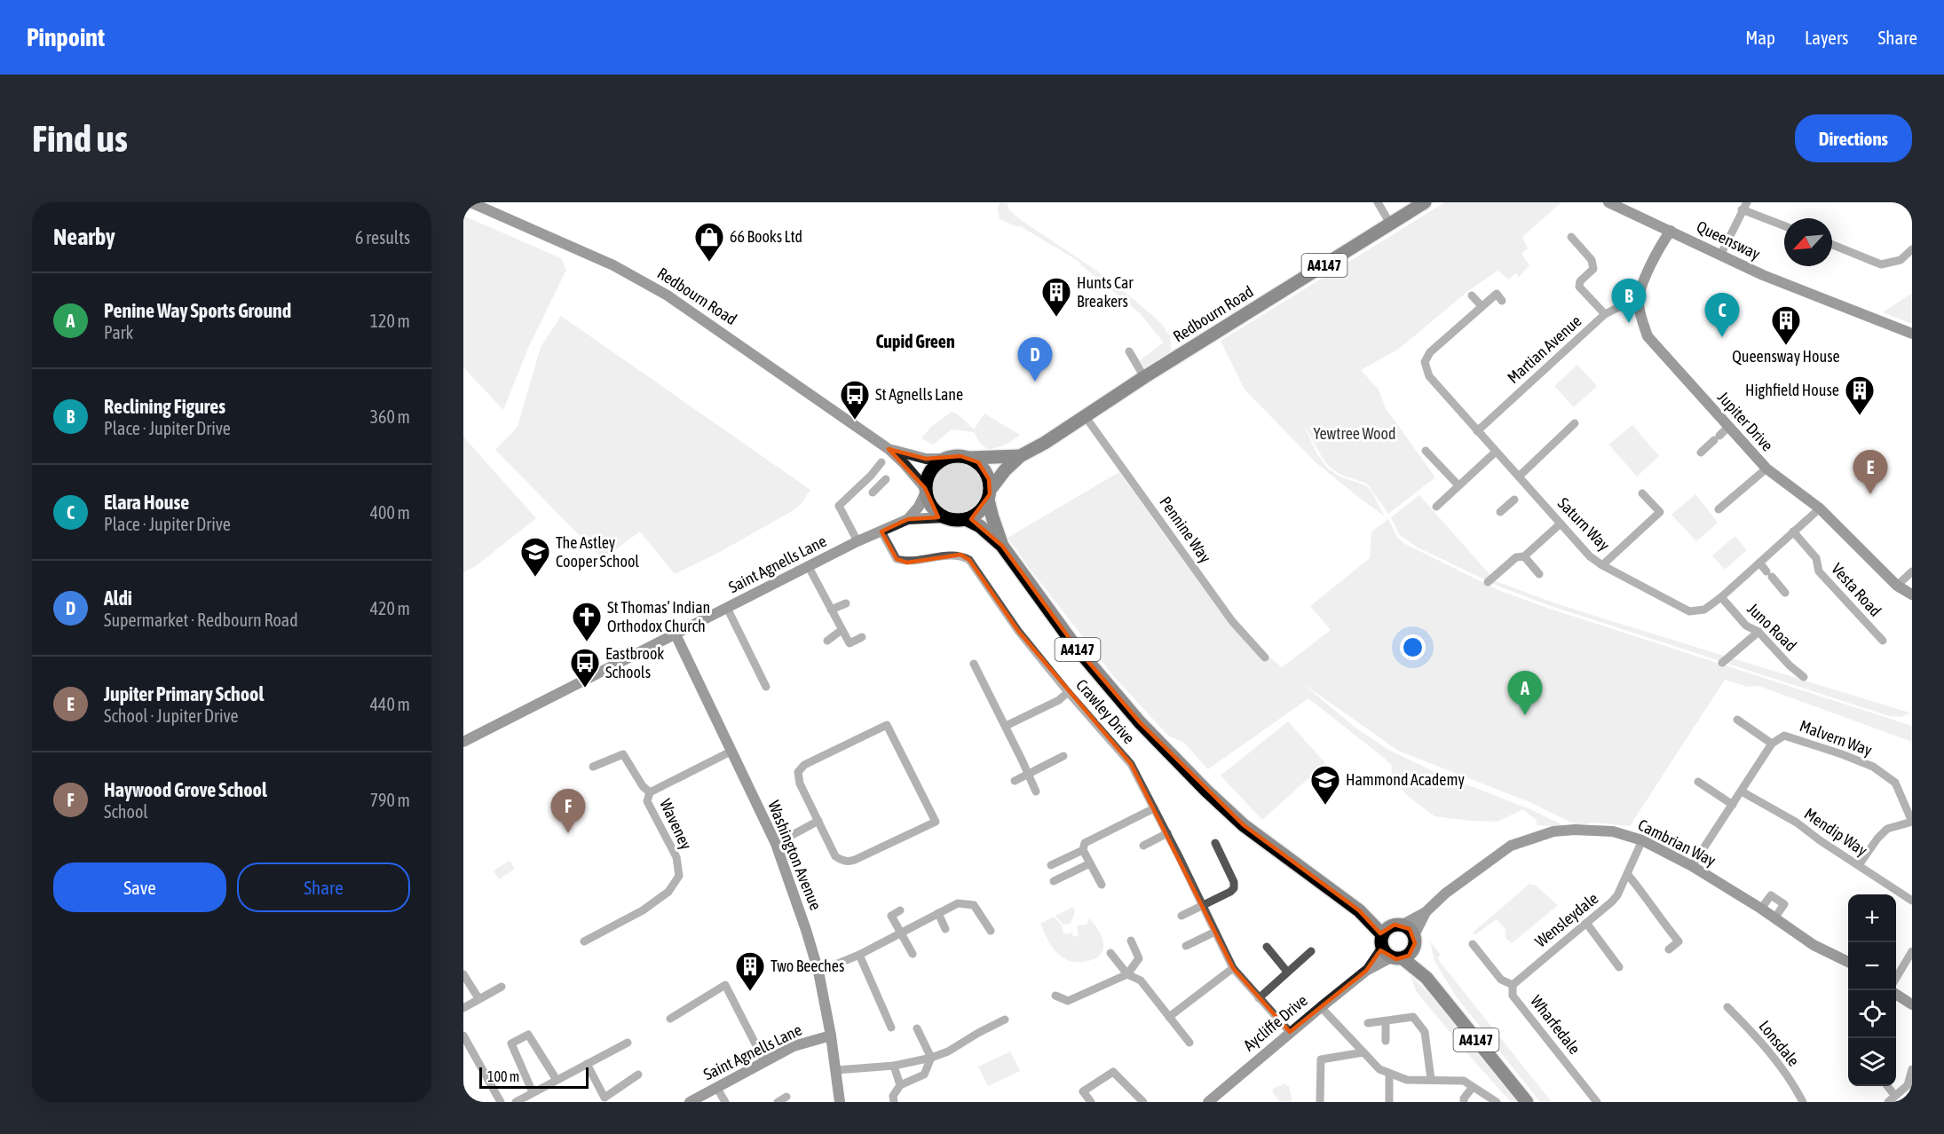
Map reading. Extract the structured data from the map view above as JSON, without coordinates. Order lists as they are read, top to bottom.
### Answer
{
  "streets": {
    "main road": ["A4147", "Redbourn Road"],
    "street": [
      "Queensway",
      "Martian Avenue",
      "Jupiter Drive",
      "Saturn Way",
      "Pennine Way",
      "Saint Agnells Lane",
      "Vesta Road",
      "Juno Road",
      "Crawley Drive",
      "Malvern Way",
      "Waveney",
      "Mendip Way",
      "Cambrian Way",
      "Washington Avenue",
      "Wensleydale",
      "Aycliffe Drive",
      "Wharfedale",
      "Lonsdale"
    ]
  },
  "crossings": [
    ["Queensway", "Jupiter Drive"],
    ["A4147", "Redbourn Road"],
    ["A4147", "Saint Agnells Lane"],
    ["A4147", "Cambrian Way"],
    ["A4147", "Aycliffe Drive"],
    ["Redbourn Road", "Pennine Way"],
    ["Redbourn Road", "Saint Agnells Lane"],
    ["Martian Avenue", "Jupiter Drive"],
    ["Martian Avenue", "Saturn Way"],
    ["Jupiter Drive", "Saturn Way"],
    ["Saturn Way", "Vesta Road"],
    ["Saturn Way", "Juno Road"],
    ["Saint Agnells Lane", "Crawley Drive"],
    ["Saint Agnells Lane", "Washington Avenue"],
    ["Crawley Drive", "Aycliffe Drive"],
    ["Waveney", "Washington Avenue"],
    ["Cambrian Way", "Wensleydale"],
    ["Cambrian Way", "Aycliffe Drive"],
    ["Wensleydale", "Wharfedale"]
  ],
  "districts": ["Cupid Green"],
  "parks": ["Yewtree Wood"],
  "places": {
    "shop": ["66 Books Ltd"],
    "building": [
      "Hunts Car Breakers",
      "Queensway House",
      "Highfield House",
      "Two Beeches"
    ],
    "bus stop": ["St Agnells Lane", "Eastbrook Schools"],
    "school or university": ["The Astley Cooper School", "Hammond Academy"],
    "church": ["St Thomas’ Indian Orthodox Church"]
  },
  "scale_bar": "100 m",
  "north": "bottom left",
  "page": {
    "header": "Pinpoint",
    "nav": ["Map", "Layers", "Share"],
    "buttons": [
      "Directions",
      ["Save", "Share"]
    ],
    "title": "Find us",
    "heading": ["Nearby", "6 results"],
    "list": [
      {
        "mark": "A",
        "name": "Penine Way Sports Ground",
        "note": "Park",
        "value": "120 m"
      },
      {
        "mark": "B",
        "name": "Reclining Figures",
        "note": "Place · Jupiter Drive",
        "value": "360 m"
      },
      {
        "mark": "C",
        "name": "Elara House",
        "note": "Place · Jupiter Drive",
        "value": "400 m"
      },
      {
        "mark": "D",
        "name": "Aldi",
        "note": "Supermarket · Redbourn Road",
        "value": "420 m"
      },
      {
        "mark": "E",
        "name": "Jupiter Primary School",
        "note": "School · Jupiter Drive",
        "value": "440 m"
      },
      {
        "mark": "F",
        "name": "Haywood Grove School",
        "note": "School",
        "value": "790 m"
      }
    ],
    "pins": [
      "B",
      "C",
      "D",
      "E",
      "A",
      "F"
    ],
    "map_buttons": ["+", "−"],
    "scale": "100 m"
  }
}
